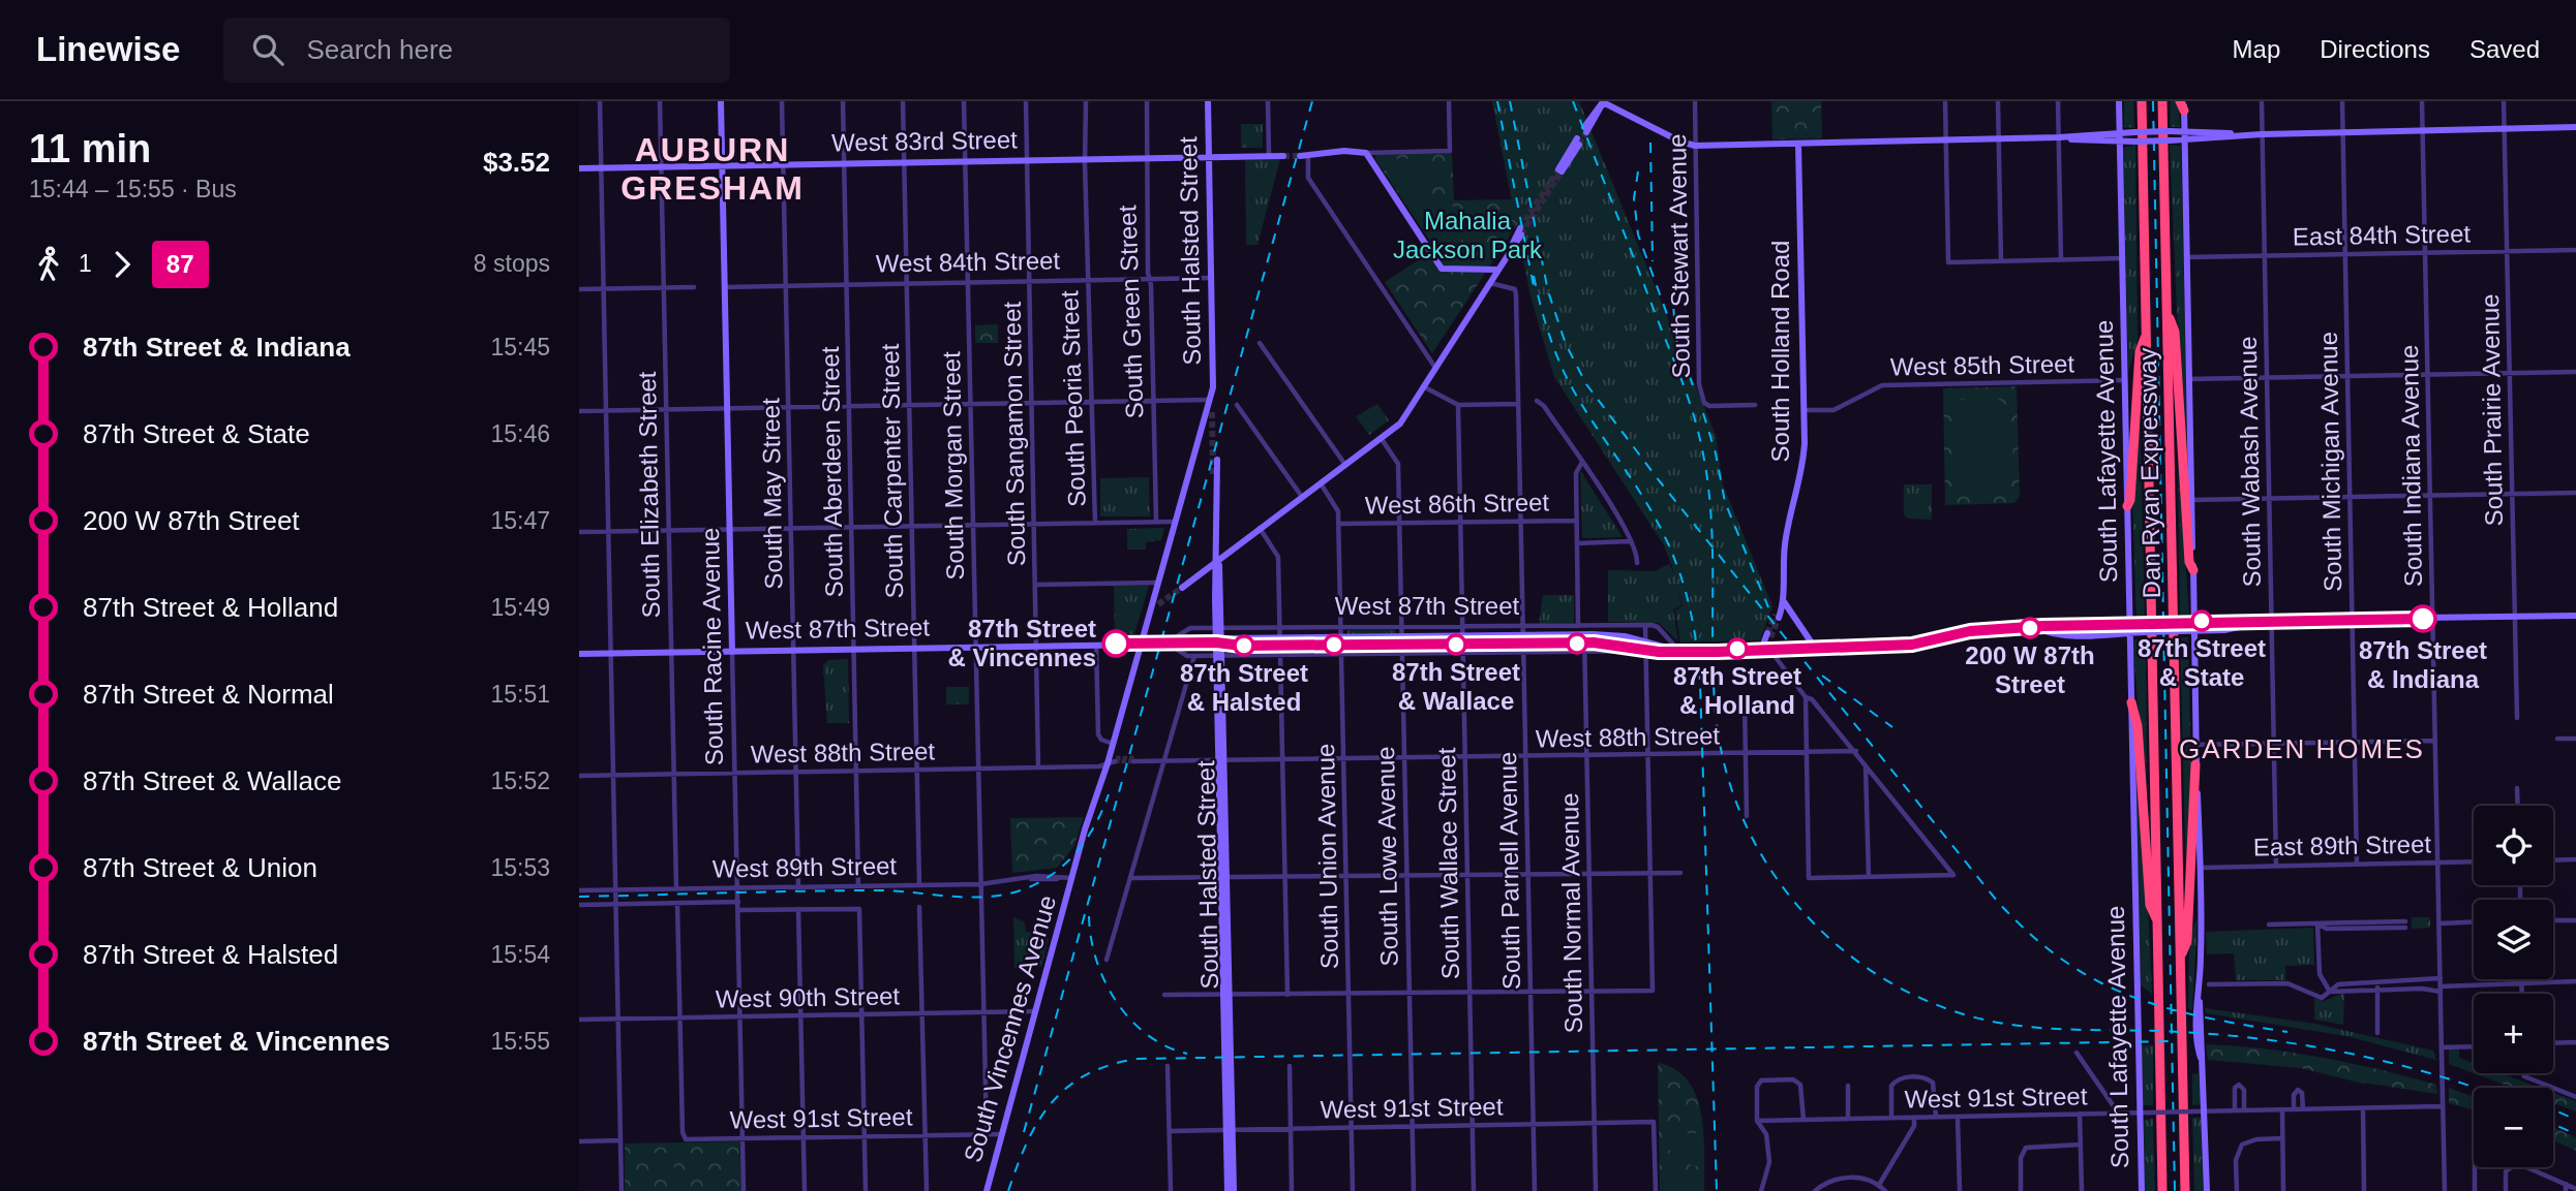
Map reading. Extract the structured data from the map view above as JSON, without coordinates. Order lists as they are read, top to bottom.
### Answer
{
  "streets": {
    "highway": ["Dan Ryan Expressway"],
    "main road": [
      "West 83rd Street",
      "South Halsted Street",
      "South Holland Road",
      "South Lafayette Avenue",
      "West 87th Street",
      "South Racine Avenue",
      "South Vincennes Avenue"
    ],
    "street": [
      "East 84th Street",
      "South Stewart Avenue",
      "West 84th Street",
      "South Green Street",
      "West 85th Street",
      "South Peoria Street",
      "South Prairie Avenue",
      "South Sangamon Street",
      "South Wabash Avenue",
      "South Michigan Avenue",
      "South Morgan Street",
      "South Indiana Avenue",
      "South Carpenter Street",
      "South Aberdeen Street",
      "South May Street",
      "South Elizabeth Street",
      "West 86th Street",
      "West 88th Street",
      "East 89th Street",
      "South Union Avenue",
      "South Lowe Avenue",
      "South Wallace Street",
      "West 89th Street",
      "South Parnell Avenue",
      "South Normal Avenue",
      "West 90th Street",
      "West 91st Street"
    ]
  },
  "crossings": [
    ["West 83rd Street", "South Halsted Street"],
    ["West 83rd Street", "South Green Street"],
    ["West 83rd Street", "South Peoria Street"],
    ["West 83rd Street", "South Sangamon Street"],
    ["West 83rd Street", "South Morgan Street"],
    ["West 83rd Street", "South Carpenter Street"],
    ["West 83rd Street", "South Aberdeen Street"],
    ["West 83rd Street", "South May Street"],
    ["West 83rd Street", "South Elizabeth Street"],
    ["West 83rd Street", "South Racine Avenue"],
    ["East 84th Street", "South Prairie Avenue"],
    ["East 84th Street", "South Wabash Avenue"],
    ["East 84th Street", "South Michigan Avenue"],
    ["East 84th Street", "South Indiana Avenue"],
    ["South Halsted Street", "West 84th Street"],
    ["South Halsted Street", "West 87th Street"],
    ["South Halsted Street", "West 88th Street"],
    ["South Halsted Street", "South Vincennes Avenue"],
    ["South Halsted Street", "West 91st Street"],
    ["West 84th Street", "South Green Street"],
    ["West 84th Street", "South Peoria Street"],
    ["West 84th Street", "South Sangamon Street"],
    ["West 84th Street", "South Morgan Street"],
    ["West 84th Street", "South Carpenter Street"],
    ["West 84th Street", "South Aberdeen Street"],
    ["West 84th Street", "South May Street"],
    ["West 84th Street", "South Racine Avenue"],
    ["South Holland Road", "West 85th Street"],
    ["West 85th Street", "South Lafayette Avenue"],
    ["South Sangamon Street", "West 87th Street"],
    ["South Sangamon Street", "West 88th Street"],
    ["South Lafayette Avenue", "West 91st Street"],
    ["South Wabash Avenue", "East 89th Street"],
    ["South Michigan Avenue", "East 89th Street"],
    ["South Morgan Street", "West 87th Street"],
    ["South Morgan Street", "West 88th Street"],
    ["South Morgan Street", "West 89th Street"],
    ["South Morgan Street", "West 90th Street"],
    ["South Morgan Street", "West 91st Street"],
    ["South Indiana Avenue", "East 89th Street"],
    ["South Indiana Avenue", "West 91st Street"],
    ["South Carpenter Street", "West 87th Street"],
    ["South Carpenter Street", "West 88th Street"],
    ["South Carpenter Street", "West 89th Street"],
    ["South Aberdeen Street", "West 87th Street"],
    ["South Aberdeen Street", "West 88th Street"],
    ["South Aberdeen Street", "West 89th Street"],
    ["South May Street", "West 87th Street"],
    ["South May Street", "West 88th Street"],
    ["South May Street", "West 89th Street"],
    ["South Elizabeth Street", "West 87th Street"],
    ["South Elizabeth Street", "West 88th Street"],
    ["South Elizabeth Street", "West 89th Street"],
    ["West 86th Street", "South Union Avenue"],
    ["West 86th Street", "South Lowe Avenue"],
    ["West 86th Street", "South Wallace Street"],
    ["West 86th Street", "South Parnell Avenue"],
    ["West 87th Street", "South Racine Avenue"],
    ["West 87th Street", "South Union Avenue"],
    ["West 87th Street", "South Lowe Avenue"],
    ["West 87th Street", "South Wallace Street"],
    ["West 87th Street", "South Parnell Avenue"],
    ["West 87th Street", "South Normal Avenue"],
    ["West 87th Street", "South Vincennes Avenue"],
    ["South Racine Avenue", "West 88th Street"],
    ["South Racine Avenue", "West 89th Street"],
    ["South Racine Avenue", "West 90th Street"],
    ["South Racine Avenue", "West 91st Street"],
    ["West 88th Street", "South Union Avenue"],
    ["West 88th Street", "South Lowe Avenue"],
    ["West 88th Street", "South Wallace Street"],
    ["West 88th Street", "South Parnell Avenue"],
    ["West 88th Street", "South Normal Avenue"],
    ["West 88th Street", "South Vincennes Avenue"],
    ["South Union Avenue", "West 91st Street"],
    ["South Lowe Avenue", "West 91st Street"],
    ["South Wallace Street", "West 91st Street"],
    ["West 89th Street", "West 90th Street"],
    ["West 89th Street", "South Vincennes Avenue"],
    ["South Parnell Avenue", "West 91st Street"],
    ["South Normal Avenue", "West 91st Street"],
    ["West 90th Street", "South Vincennes Avenue"],
    ["West 90th Street", "West 91st Street"],
    ["South Vincennes Avenue", "West 91st Street"]
  ],
  "districts": ["AUBURN GRESHAM", "GARDEN HOMES"],
  "parks": ["Mahalia Jackson Park"],
  "places": [
    "87th Street & Indiana",
    "87th Street & State",
    "200 W 87th Street",
    "87th Street & Vincennes",
    "87th Street & Wallace",
    "87th Street & Halsted",
    "87th Street & Holland"
  ],
  "lines": ["bus line 87"],
  "page": {
    "header": "Linewise",
    "search": "Search here",
    "nav": ["Map", "Directions", "Saved"],
    "heading": ["11 min", "15:44 – 15:55 · Bus", "$3.52"],
    "legs": ["1", "87", "8 stops"],
    "list": [
      {
        "name": "87th Street & Indiana",
        "value": "15:45"
      },
      {
        "name": "87th Street & State",
        "value": "15:46"
      },
      {
        "name": "200 W 87th Street",
        "value": "15:47"
      },
      {
        "name": "87th Street & Holland",
        "value": "15:49"
      },
      {
        "name": "87th Street & Normal",
        "value": "15:51"
      },
      {
        "name": "87th Street & Wallace",
        "value": "15:52"
      },
      {
        "name": "87th Street & Union",
        "value": "15:53"
      },
      {
        "name": "87th Street & Halsted",
        "value": "15:54"
      },
      {
        "name": "87th Street & Vincennes",
        "value": "15:55"
      }
    ],
    "map_buttons": ["+", "−"]
  }
}
